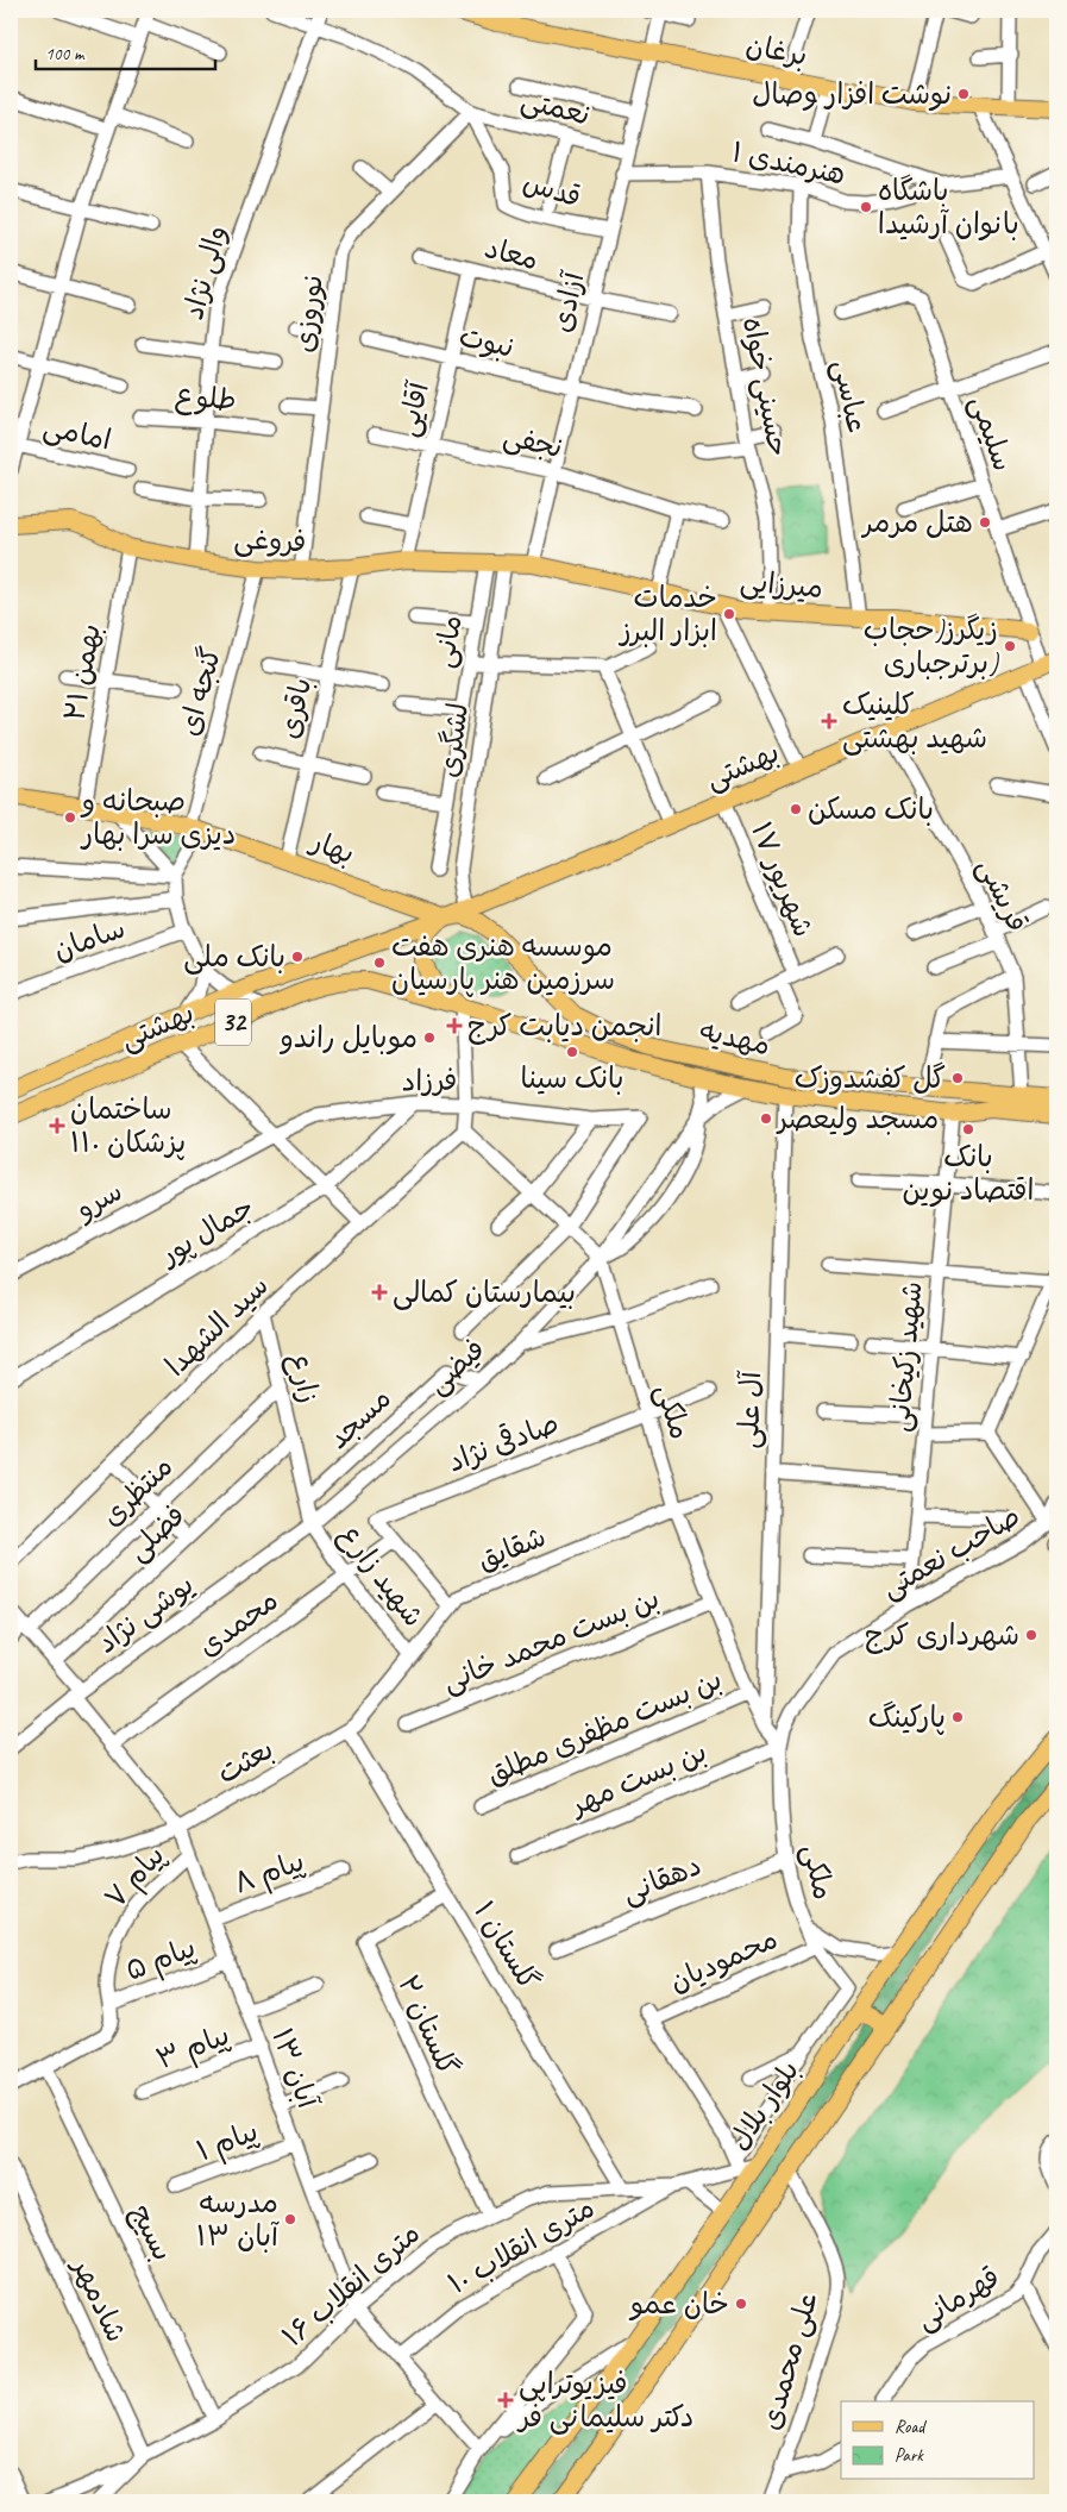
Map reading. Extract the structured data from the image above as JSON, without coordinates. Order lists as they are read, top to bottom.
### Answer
{
  "streets": {
    "main road": [
      "برغان",
      "فروغی",
      "میرزایی",
      "بهشتی",
      "بهار",
      "32",
      "بهشتى",
      "مهدیه",
      "بلوار بلال"
    ],
    "street": [
      "نعمتی",
      "هنرمندی ۱",
      "قدس",
      "معاد",
      "والی نژاد",
      "آزادی",
      "نوروزی",
      "نبوت",
      "حسینی خواه",
      "عباسی",
      "طلوع",
      "آقایی",
      "امامی",
      "سلیمی",
      "نجفی",
      "مانی",
      "۲۱ بهمن",
      "گنجه ای",
      "باقری",
      "لشگری",
      "۱۷ شهریور",
      "قریشی",
      "سامان",
      "فرزاد",
      "سرو",
      "جمال پور",
      "سید الشهدا",
      "شهید زکیخانی",
      "فیضی",
      "زارع",
      "آل علی",
      "ملکی",
      "مسجد",
      "صادقی نژاد",
      "منتظری",
      "فضلی",
      "شقایق",
      "صاحب نعمتی",
      "شهید زارع",
      "یوشی نژاد",
      "محمدی",
      "بن بست محمد خانی",
      "بن بست مظفری مطلق",
      "بعثت",
      "بن بست مهر",
      "پیام ۸",
      "پیام ۷",
      "دهقانی",
      "گلستان ۱",
      "پیام ۵",
      "محمودیان",
      "گلستان ۲",
      "پیام ۳",
      "۱۳ آبان",
      "پیام ۱",
      "بسیج",
      "۱۰ متری انقلاب",
      "۱۶ متری انقلاب",
      "قهرمانی",
      "شادمهر",
      "علی محمدی"
    ]
  },
  "crossings": [
    ["برغان", "آزادی"],
    ["نعمتی", "قدس"],
    ["نعمتی", "آزادی"],
    ["نعمتی", "نوروزی"],
    ["هنرمندی ۱", "آزادی"],
    ["هنرمندی ۱", "حسینی خواه"],
    ["هنرمندی ۱", "عباسی"],
    ["قدس", "آزادی"],
    ["قدس", "نوروزی"],
    ["معاد", "آزادی"],
    ["معاد", "آقایی"],
    ["والی نژاد", "طلوع"],
    ["والی نژاد", "فروغی"],
    ["آزادی", "نبوت"],
    ["آزادی", "نجفی"],
    ["آزادی", "فروغی"],
    ["آزادی", "میرزایی"],
    ["نوروزی", "فروغی"],
    ["نبوت", "آقایی"],
    ["حسینی خواه", "میرزایی"],
    ["عباسی", "میرزایی"],
    ["آقایی", "نجفی"],
    ["آقایی", "فروغی"],
    ["سلیمی", "میرزایی"],
    ["سلیمی", "بهشتی"],
    ["فروغی", "میرزایی"],
    ["فروغی", "مانی"],
    ["فروغی", "۲۱ بهمن"],
    ["فروغی", "گنجه ای"],
    ["فروغی", "باقری"],
    ["فروغی", "لشگری"],
    ["۲۱ بهمن", "بهار"],
    ["گنجه ای", "بهار"],
    ["باقری", "بهار"],
    ["لشگری", "بهشتی"],
    ["لشگری", "مهدیه"],
    ["بهشتی", "بهار"],
    ["بهشتی", "۱۷ شهریور"],
    ["بهشتی", "قریشی"],
    ["بهشتی", "بهشتى"],
    ["بهار", "بهشتى"],
    ["قریشی", "مهدیه"],
    ["بهشتى", "مهدیه"],
    ["مهدیه", "شهید زکیخانی"],
    ["مهدیه", "فیضی"],
    ["مهدیه", "آل علی"],
    ["فرزاد", "سرو"],
    ["فرزاد", "جمال پور"],
    ["سید الشهدا", "زارع"],
    ["شهید زکیخانی", "صاحب نعمتی"],
    ["فیضی", "زارع"],
    ["فیضی", "ملکی"],
    ["فیضی", "مسجد"],
    ["فیضی", "شهید زارع"],
    ["فیضی", "یوشی نژاد"],
    ["زارع", "مسجد"],
    ["زارع", "منتظری"],
    ["زارع", "فضلی"],
    ["زارع", "شهید زارع"],
    ["زارع", "یوشی نژاد"],
    ["آل علی", "ملکی"],
    ["ملکی", "صادقی نژاد"],
    ["ملکی", "شقایق"],
    ["ملکی", "صاحب نعمتی"],
    ["ملکی", "بن بست محمد خانی"],
    ["ملکی", "بن بست مظفری مطلق"],
    ["ملکی", "بن بست مهر"],
    ["ملکی", "دهقانی"],
    ["ملکی", "محمودیان"],
    ["ملکی", "بلوار بلال"],
    ["صادقی نژاد", "محمدی"],
    ["منتظری", "۱۳ آبان"],
    ["فضلی", "۱۳ آبان"],
    ["شقایق", "بعثت"],
    ["صاحب نعمتی", "بن بست مهر"],
    ["شهید زارع", "یوشی نژاد"],
    ["شهید زارع", "محمدی"],
    ["شهید زارع", "بعثت"],
    ["یوشی نژاد", "۱۳ آبان"],
    ["محمدی", "۱۳ آبان"],
    ["بعثت", "گلستان ۱"],
    ["بعثت", "۱۳ آبان"],
    ["پیام ۸", "۱۳ آبان"],
    ["پیام ۷", "پیام ۵"],
    ["پیام ۷", "۱۳ آبان"],
    ["پیام ۷", "بسیج"],
    ["گلستان ۱", "گلستان ۲"],
    ["گلستان ۱", "۱۶ متری انقلاب"],
    ["پیام ۵", "۱۳ آبان"],
    ["محمودیان", "۱۶ متری انقلاب"],
    ["گلستان ۲", "۱۶ متری انقلاب"],
    ["پیام ۳", "۱۳ آبان"],
    ["۱۳ آبان", "پیام ۱"],
    ["۱۳ آبان", "۱۰ متری انقلاب"],
    ["۱۳ آبان", "۱۶ متری انقلاب"],
    ["بلوار بلال", "۱۶ متری انقلاب"],
    ["بلوار بلال", "علی محمدی"],
    ["بسیج", "۱۶ متری انقلاب"],
    ["۱۰ متری انقلاب", "۱۶ متری انقلاب"],
    ["۱۶ متری انقلاب", "شادمهر"]
  ],
  "places": {
    "other": [
      "نوشت افزار وصال",
      "باشگاه بانوان آرشیدا",
      "هتل مرمر",
      "خدمات ابزار البرز",
      "زیگرز(حجاب برترجباری)",
      "بانک مسکن",
      "صبحانه و دیزی سرا بهار",
      "بانک ملی",
      "موسسه هنری هفت سرزمین هنر پارسیان",
      "موبایل راندو",
      "بانک سینا",
      "گل کفشدوزک",
      "مسجد ولیعصر",
      "بانک اقتصاد نوین",
      "شهرداری کرج",
      "پارکینگ",
      "مدرسه ۱۳ آبان",
      "خان عمو"
    ],
    "health": [
      "کلینیک شهید بهشتی",
      "انجمن دیابت کرج",
      "ساختمان پزشکان ۱۱۰",
      "بیمارستان کمالی",
      "فیزیوتراپی دکتر سلیمانی فر"
    ]
  },
  "legend": ["Road", "Park"],
  "scale_bar": "100 m"
}
